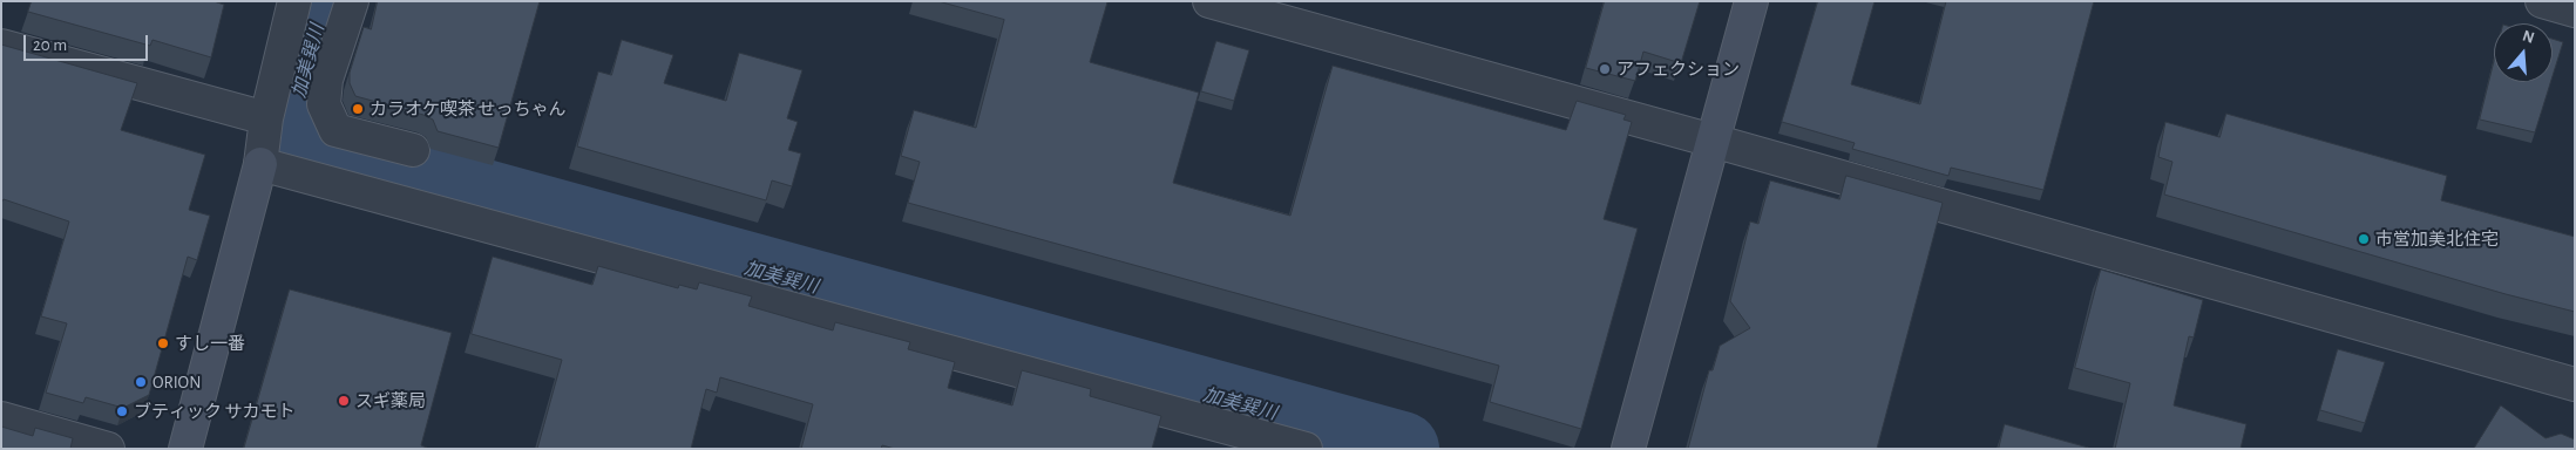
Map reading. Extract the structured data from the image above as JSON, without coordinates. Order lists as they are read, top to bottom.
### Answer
{
  "water": ["加美巽川"],
  "places": [
    "アフェクション",
    "カラオケ喫茶 せっちゃん",
    "市営加美北住宅",
    "すし一番",
    "ORION",
    "スギ薬局",
    "ブティック サカモト"
  ],
  "scale_bar": "20 m",
  "north": "top"
}
